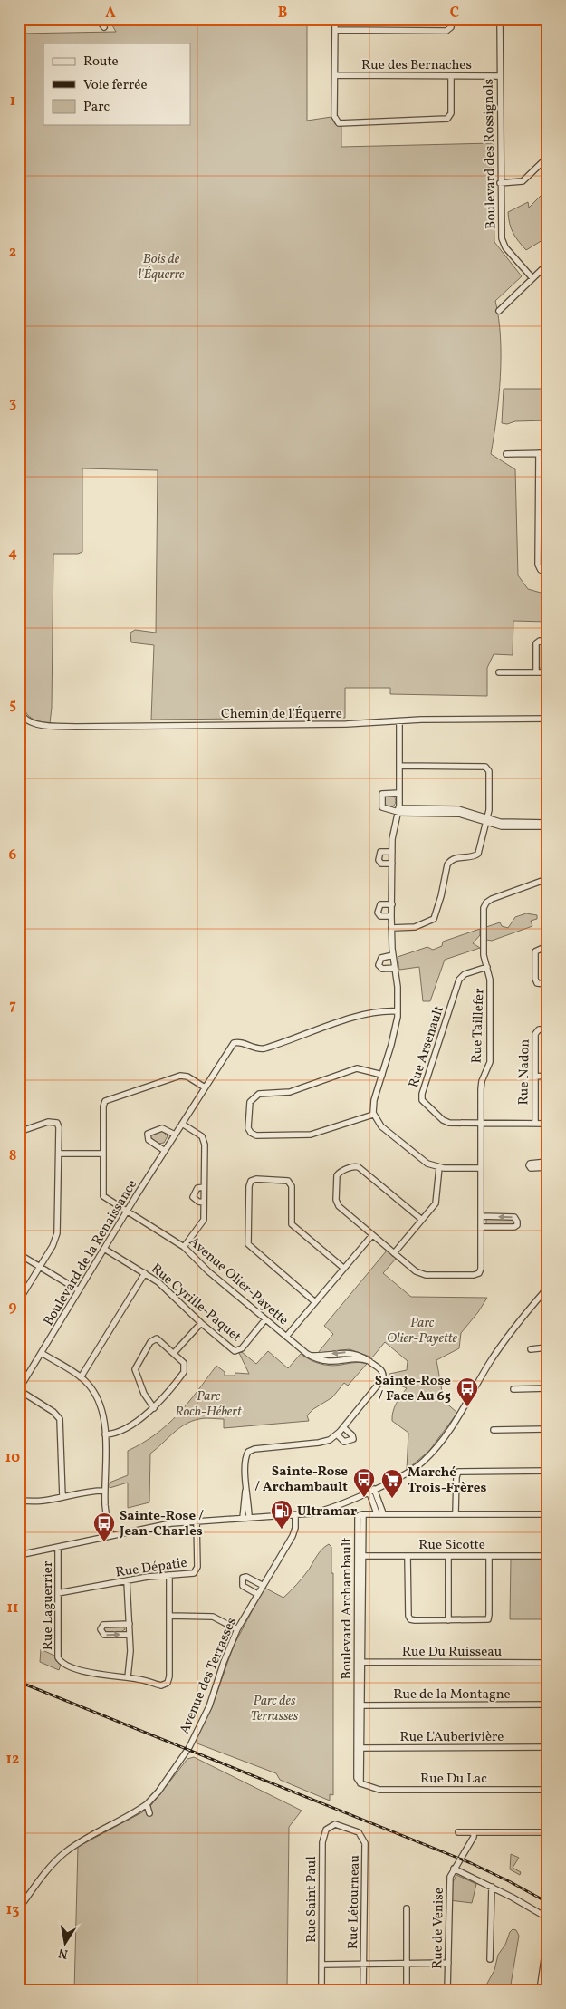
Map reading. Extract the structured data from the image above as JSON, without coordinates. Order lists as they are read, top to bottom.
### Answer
{
  "streets": {
    "street": [
      "Rue des Bernaches",
      "Boulevard des Rossignols",
      "Chemin de l'Équerre",
      "Rue Taillefer",
      "Rue Arsenault",
      "Rue Nadon",
      "Boulevard de la Renaissance",
      "Avenue Olier-Payette",
      "Rue Cyrille-Paquet",
      "Rue Sicotte",
      "Rue Dépatie",
      "Rue Laguerrier",
      "Boulevard Archambault",
      "Rue Du Ruisseau",
      "Avenue des Terrasses",
      "Rue de la Montagne",
      "Rue L'Auberivière",
      "Rue Du Lac",
      "Rue Saint Paul",
      "Rue Létourneau",
      "Rue de Venise"
    ]
  },
  "crossings": [
    ["Rue des Bernaches", "Boulevard des Rossignols"],
    ["Rue Taillefer", "Rue Arsenault"],
    ["Rue Arsenault", "Rue Nadon"],
    ["Boulevard de la Renaissance", "Avenue Olier-Payette"],
    ["Boulevard de la Renaissance", "Rue Cyrille-Paquet"],
    ["Avenue Olier-Payette", "Rue Cyrille-Paquet"],
    ["Rue Sicotte", "Boulevard Archambault"],
    ["Rue Dépatie", "Rue Laguerrier"],
    ["Boulevard Archambault", "Rue Du Ruisseau"],
    ["Boulevard Archambault", "Rue de la Montagne"],
    ["Boulevard Archambault", "Rue L'Auberivière"],
    ["Boulevard Archambault", "Rue Du Lac"],
    ["Rue Saint Paul", "Rue Létourneau"]
  ],
  "parks": [
    "Bois de l'Équerre",
    "Parc Olier-Payette",
    "Parc Roch-Hébert",
    "Parc des Terrasses"
  ],
  "places": {
    "bus stop": ["Sainte-Rose / Face Au 65", "Sainte-Rose / Archambault", "Sainte-Rose / Jean-Charles"],
    "supermarket": ["Marché Trois-Frères"],
    "fuel station": ["Ultramar"]
  },
  "legend": ["Route", "Voie ferrée", "Parc"],
  "north": "bottom",
  "grid": {
    "columns": ["A", "B", "C"],
    "rows": [
      "1",
      "2",
      "3",
      "4",
      "5",
      "6",
      "7",
      "8",
      "9",
      "10",
      "11",
      "12",
      "13"
    ]
  }
}
